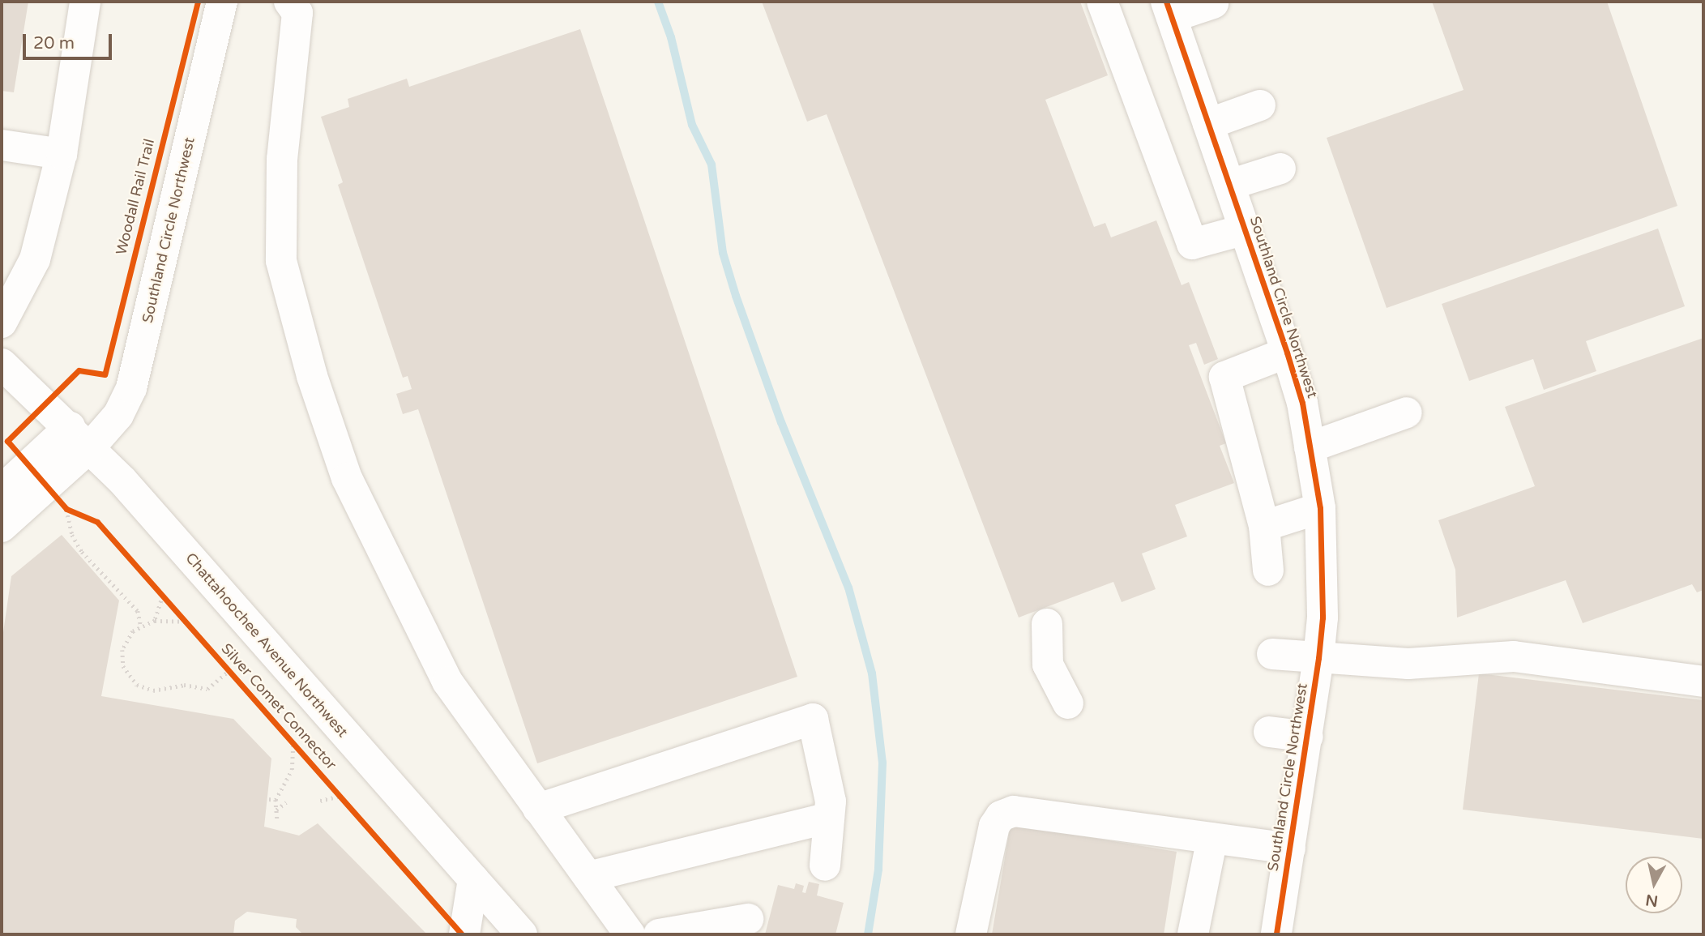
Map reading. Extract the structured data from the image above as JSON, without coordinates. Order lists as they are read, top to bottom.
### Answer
{
  "streets": {
    "street": ["Southland Circle Northwest", "Chattahoochee Avenue Northwest"],
    "path": ["Silver Comet Connector"],
    "cycle path": ["Woodall Rail Trail"]
  },
  "crossings": [
    ["Southland Circle Northwest", "Chattahoochee Avenue Northwest"]
  ],
  "scale_bar": "20 m",
  "north": "bottom"
}
